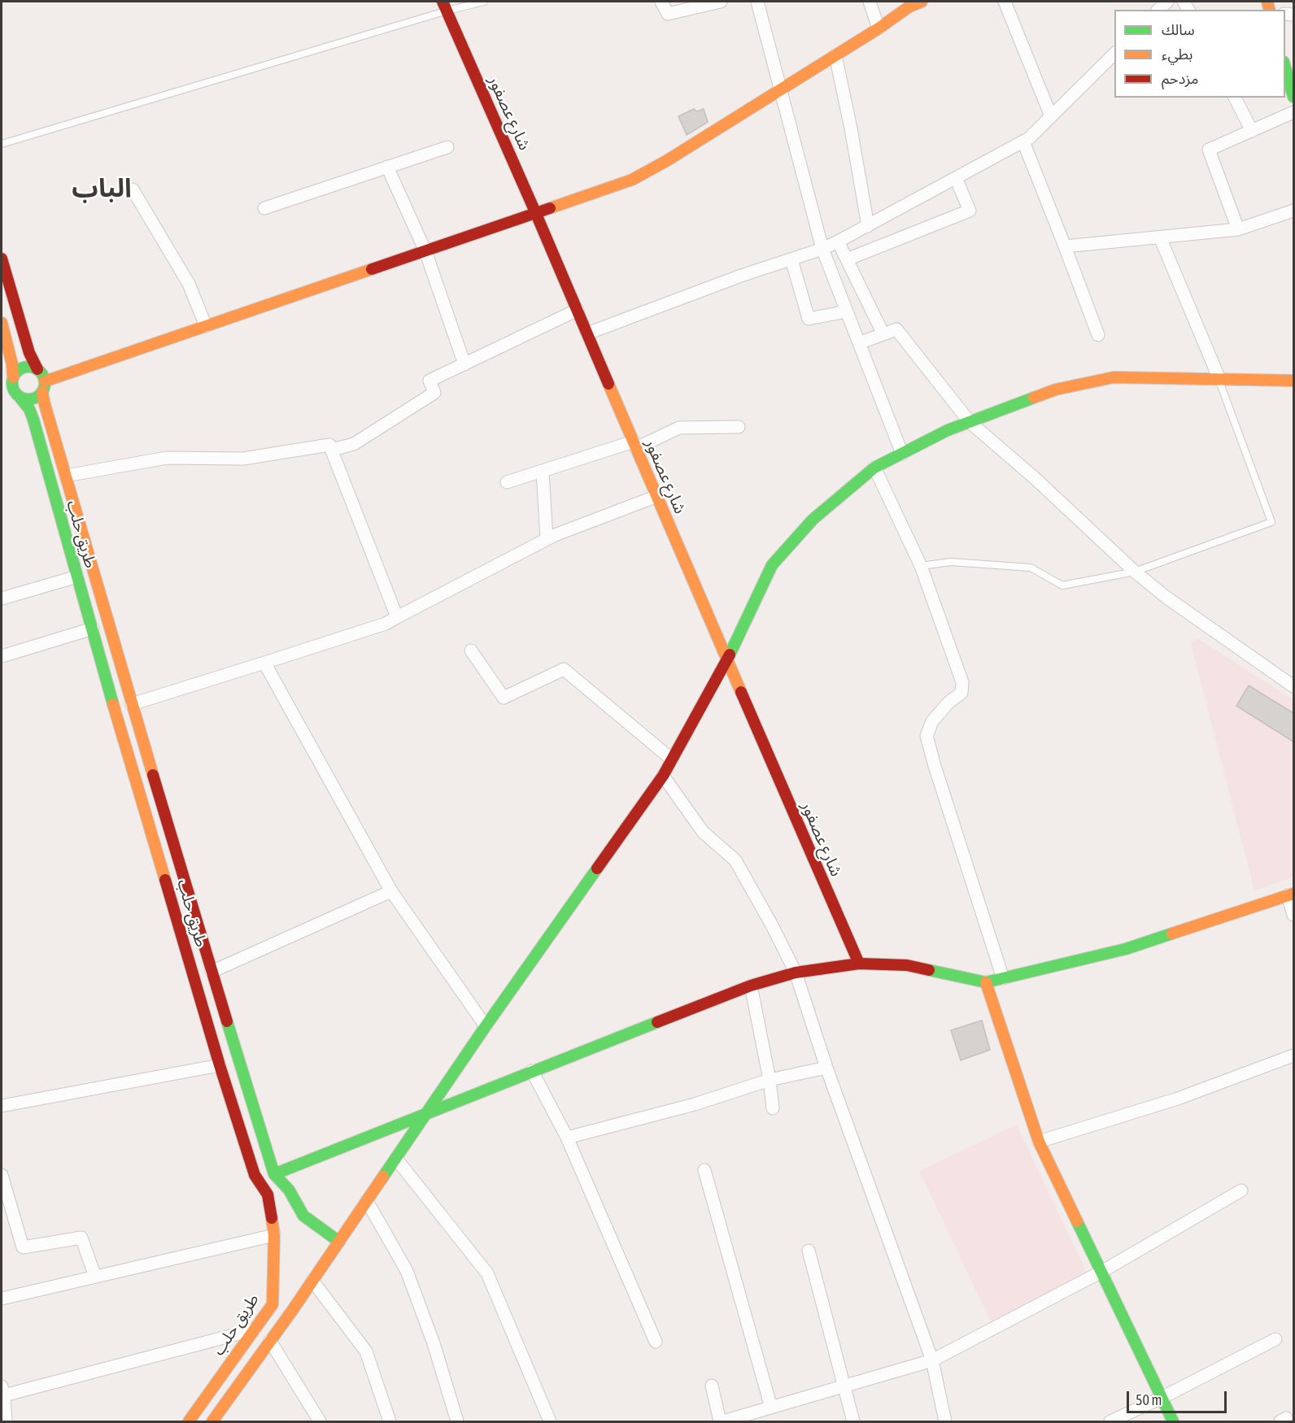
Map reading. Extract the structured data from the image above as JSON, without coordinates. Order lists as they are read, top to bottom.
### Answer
{
  "streets": {
    "main road": ["شارع عصفور", "طريق حلب"]
  },
  "districts": ["الباب"],
  "legend": ["سالك", "بطيء", "مزدحم"],
  "scale_bar": "50 m"
}
